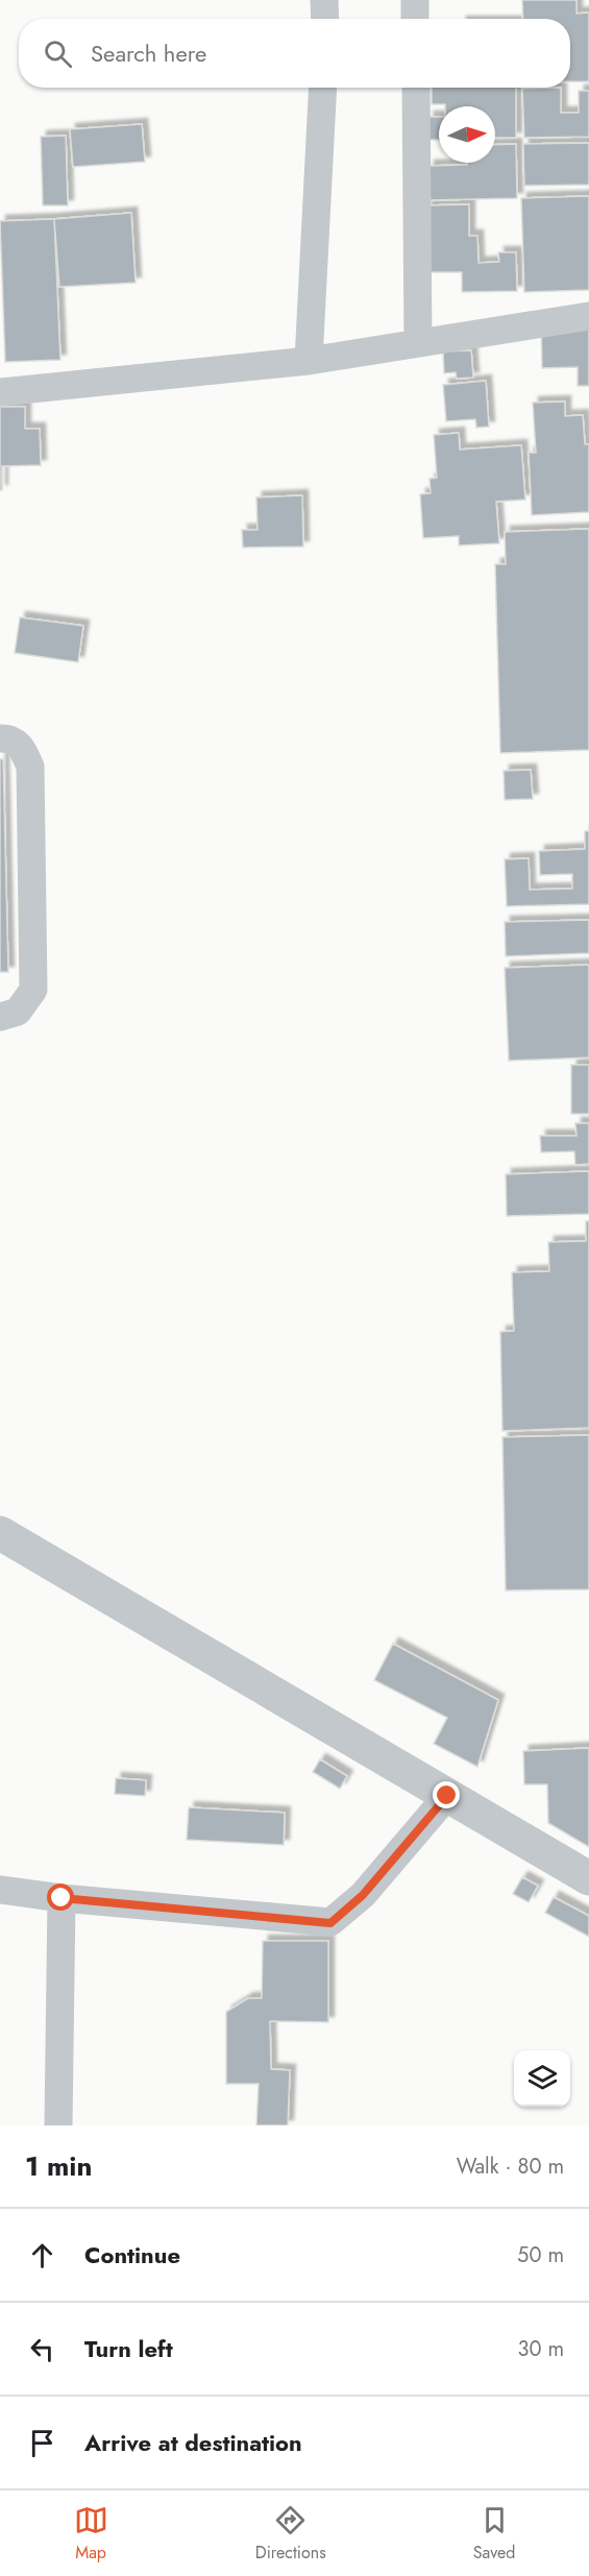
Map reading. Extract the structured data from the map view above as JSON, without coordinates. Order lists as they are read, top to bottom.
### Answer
{
  "north": "right",
  "page": {
    "search": "Search here",
    "heading": ["1 min", "Walk · 80 m"],
    "list": [
      ["Continue", "50 m"],
      ["Turn left", "30 m"],
      "Arrive at destination"
    ],
    "nav": ["Map", "Directions", "Saved"]
  }
}
